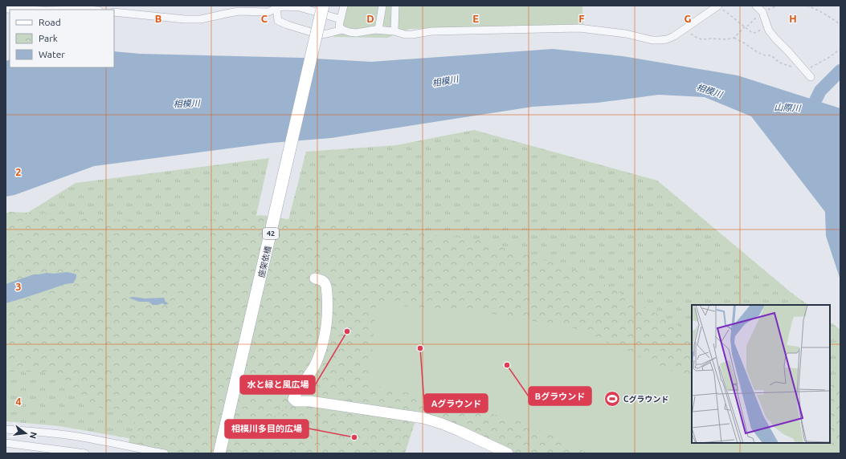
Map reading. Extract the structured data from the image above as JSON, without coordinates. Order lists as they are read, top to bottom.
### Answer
{
  "streets": {
    "main road": ["42", "座架依橋"]
  },
  "water": ["相模川", "山際川"],
  "places": {
    "other": [
      "水と緑と風広場",
      "Aグラウンド",
      "Bグラウンド",
      "相模川多目的広場"
    ],
    "sports": ["Cグラウンド"]
  },
  "legend": ["Road", "Park", "Water"],
  "north": "right",
  "grid": {
    "columns": [
      "B",
      "C",
      "D",
      "E",
      "F",
      "G",
      "H"
    ],
    "rows": ["2", "3", "4"]
  }
}
